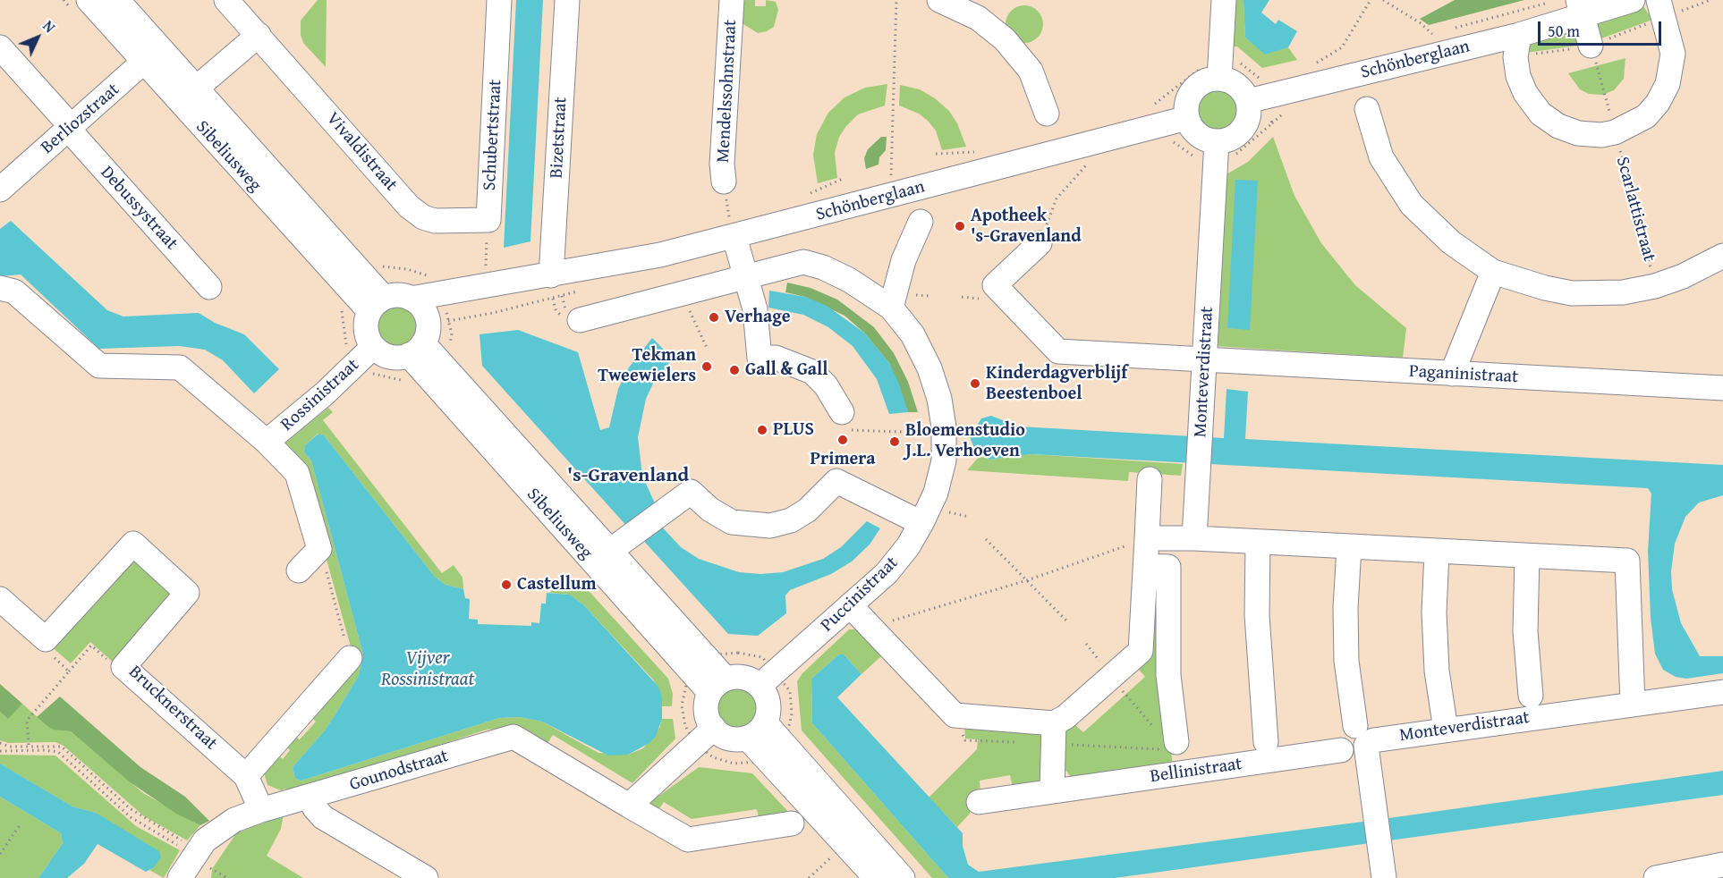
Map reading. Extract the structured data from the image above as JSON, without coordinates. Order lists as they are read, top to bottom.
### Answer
{
  "streets": {
    "street": [
      "Schönberglaan",
      "Mendelssohnstraat",
      "Berliozstraat",
      "Schubertstraat",
      "Bizetstraat",
      "Vivaldistraat",
      "Sibeliusweg",
      "Debussystraat",
      "Scarlattistraat",
      "Monteverdistraat",
      "Paganinistraat",
      "Rossinistraat",
      "Puccinistraat",
      "Brucknerstraat",
      "Gounodstraat",
      "Bellinistraat"
    ]
  },
  "crossings": [
    ["Schönberglaan", "Bizetstraat"],
    ["Schönberglaan", "Sibeliusweg"],
    ["Schönberglaan", "Scarlattistraat"],
    ["Schönberglaan", "Rossinistraat"],
    ["Berliozstraat", "Sibeliusweg"],
    ["Berliozstraat", "Debussystraat"],
    ["Schubertstraat", "Vivaldistraat"],
    ["Sibeliusweg", "Rossinistraat"],
    ["Sibeliusweg", "Puccinistraat"],
    ["Monteverdistraat", "Paganinistraat"],
    ["Brucknerstraat", "Gounodstraat"]
  ],
  "districts": ["'s-Gravenland"],
  "water": ["Vijver Rossinistraat"],
  "places": [
    "Apotheek 's-Gravenland",
    "Verhage",
    "Tekman Tweewielers",
    "Gall & Gall",
    "Kinderdagverblijf Beestenboel",
    "PLUS",
    "Primera",
    "Bloemenstudio J.L. Verhoeven",
    "Castellum"
  ],
  "scale_bar": "50 m",
  "north": "top right"
}
